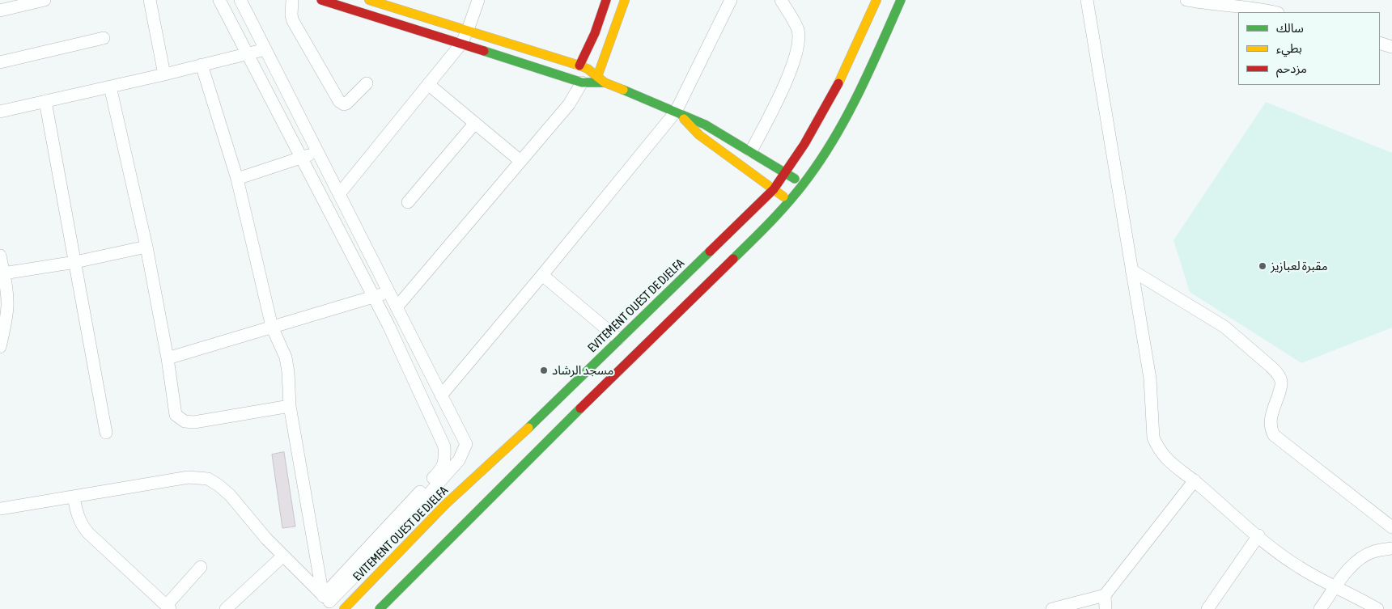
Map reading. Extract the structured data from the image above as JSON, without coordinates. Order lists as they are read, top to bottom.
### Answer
{
  "streets": {
    "main road": ["EVITEMENT OUEST DE DJELFA"]
  },
  "places": ["مقبرة لعبازيز", "مسجد الرشاد"],
  "legend": ["سالك", "بطيء", "مزدحم"]
}
